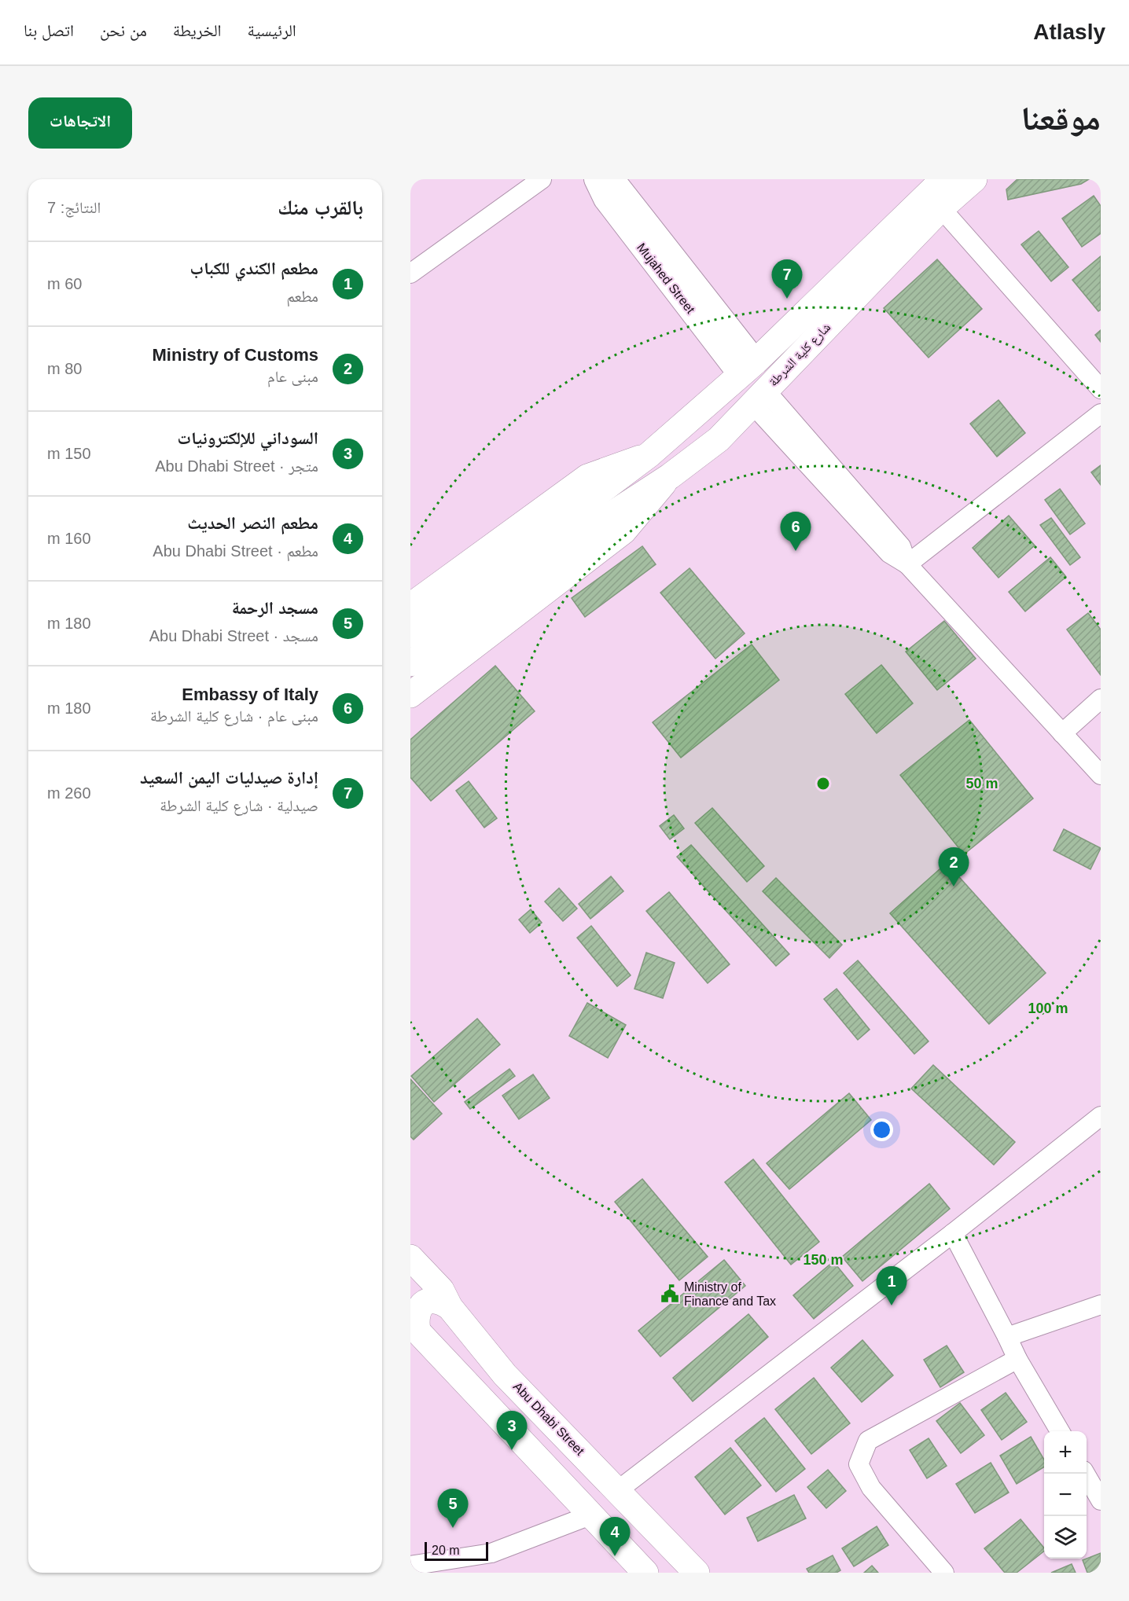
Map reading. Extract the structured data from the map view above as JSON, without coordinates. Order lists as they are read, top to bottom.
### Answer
{
  "streets": {
    "main road": ["شارع كلية الشرطة", "Abu Dhabi Street"],
    "street": ["Mujahed Street"]
  },
  "crossings": [
    ["Mujahed Street", "شارع كلية الشرطة"]
  ],
  "places": {
    "public building": ["Ministry of Finance and Tax"]
  },
  "scale_bar": "20 m",
  "page": {
    "header": "Atlasly",
    "nav": [
      "الرئيسية",
      "الخريطة",
      "من نحن",
      "اتصل بنا"
    ],
    "title": "موقعنا",
    "buttons": "الاتجاهات",
    "heading": ["بالقرب منك", "النتائج: 7"],
    "list": [
      {
        "mark": "1",
        "name": "مطعم الكندي للكباب",
        "note": "مطعم",
        "value": "60 m"
      },
      {
        "mark": "2",
        "name": "Ministry of Customs",
        "note": "مبنى عام",
        "value": "80 m"
      },
      {
        "mark": "3",
        "name": "السوداني للإلكترونيات",
        "note": "متجر · Abu Dhabi Street",
        "value": "150 m"
      },
      {
        "mark": "4",
        "name": "مطعم النصر الحديث",
        "note": "مطعم · Abu Dhabi Street",
        "value": "160 m"
      },
      {
        "mark": "5",
        "name": "مسجد الرحمة",
        "note": "مسجد · Abu Dhabi Street",
        "value": "180 m"
      },
      {
        "mark": "6",
        "name": "Embassy of Italy",
        "note": "مبنى عام · شارع كلية الشرطة",
        "value": "180 m"
      },
      {
        "mark": "7",
        "name": "إدارة صيدليات اليمن السعيد",
        "note": "صيدلية · شارع كلية الشرطة",
        "value": "260 m"
      }
    ],
    "pins": [
      "7",
      "6",
      "2",
      "1",
      "3",
      "5",
      "4"
    ],
    "map_buttons": ["+", "−"],
    "scale": "20 m"
  },
  "rings": ["50 m", "100 m", "150 m"]
}
